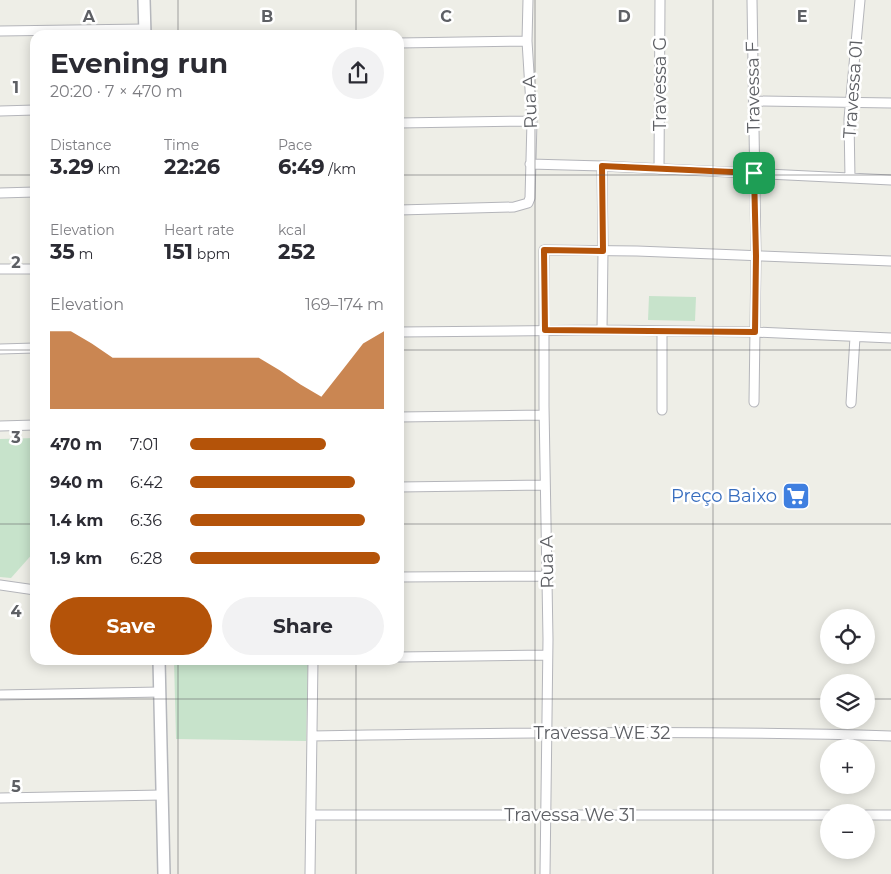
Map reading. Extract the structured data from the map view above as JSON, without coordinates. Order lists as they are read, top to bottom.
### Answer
{
  "streets": {
    "street": [
      "Travessa G",
      "Travessa F",
      "Travessa 01",
      "Rua A",
      "Travessa WE 32",
      "Travessa We 31"
    ]
  },
  "crossings": [
    ["Rua A", "Travessa WE 32"],
    ["Rua A", "Travessa We 31"]
  ],
  "places": {
    "supermarket": ["Preço Baixo"]
  },
  "page": {
    "heading": ["Evening run", "20:20 · 7 × 470 m"],
    "stats": [
      ["Distance", "3.29 km"],
      ["Time", "22:26"],
      ["Pace", "6:49 /km"],
      ["Elevation", "35 m"],
      ["Heart rate", "151 bpm"],
      ["kcal", "252"]
    ],
    "chart": ["Elevation", "169–174 m"],
    "list": [
      {
        "name": "470 m",
        "note": "7:01"
      },
      {
        "name": "940 m",
        "note": "6:42"
      },
      {
        "name": "1.4 km",
        "note": "6:36"
      },
      {
        "name": "1.9 km",
        "note": "6:28"
      }
    ],
    "buttons": ["Save", "Share"],
    "map_buttons": ["+", "−"]
  },
  "grid": {
    "columns": [
      "A",
      "B",
      "C",
      "D",
      "E"
    ],
    "rows": [
      "1",
      "2",
      "3",
      "4",
      "5"
    ]
  }
}
